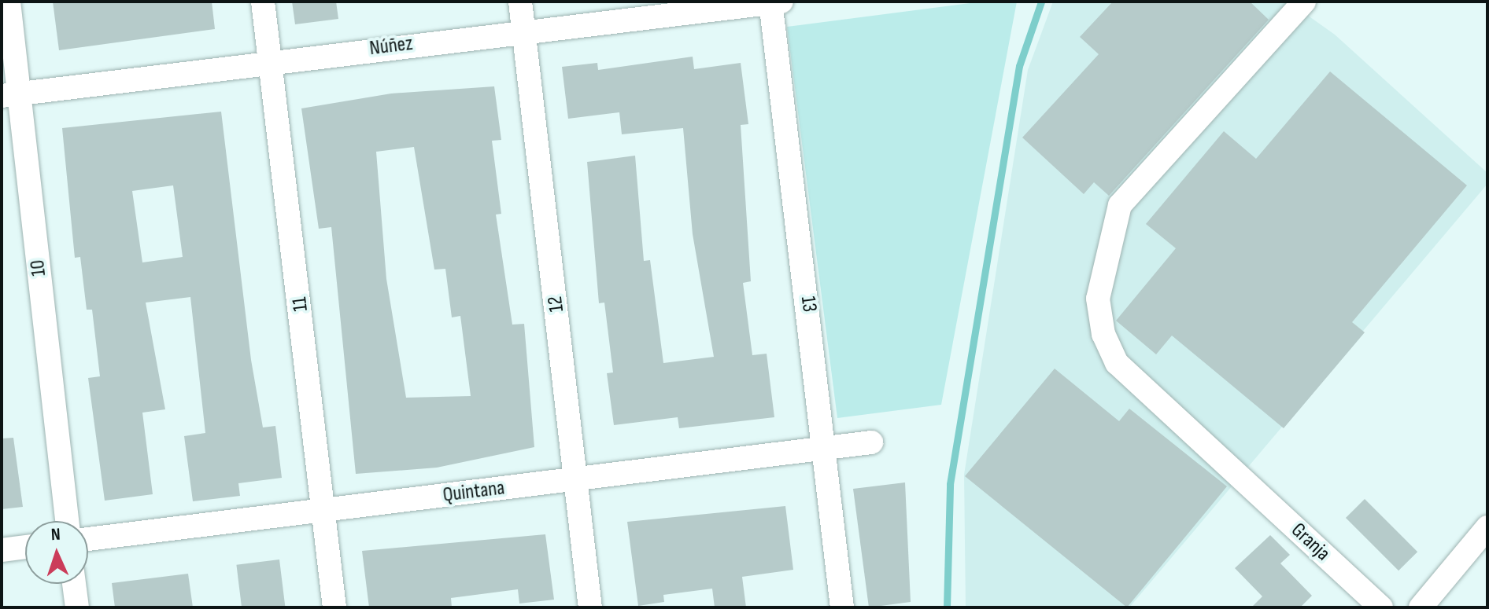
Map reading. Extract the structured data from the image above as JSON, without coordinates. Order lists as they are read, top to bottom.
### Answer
{
  "streets": {
    "street": [
      "Núñez",
      "10",
      "11",
      "12",
      "13",
      "Quintana",
      "Granja"
    ]
  },
  "crossings": [
    ["Núñez", "10"],
    ["Núñez", "11"],
    ["Núñez", "12"],
    ["Núñez", "13"],
    ["11", "Quintana"],
    ["12", "Quintana"],
    ["13", "Quintana"]
  ],
  "north": "top"
}
